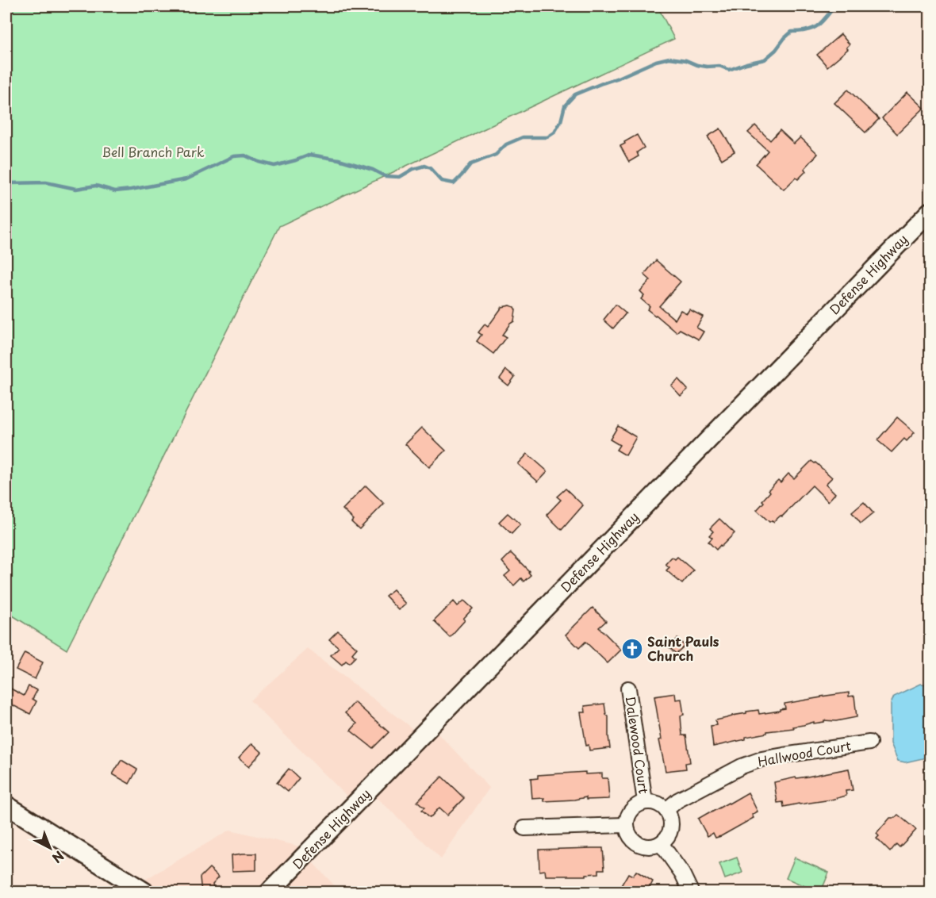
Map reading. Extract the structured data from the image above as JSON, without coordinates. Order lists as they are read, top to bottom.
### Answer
{
  "streets": {
    "main road": ["Defense Highway"],
    "street": ["Dalewood Court", "Hallwood Court"]
  },
  "crossings": [
    ["Dalewood Court", "Hallwood Court"]
  ],
  "parks": ["Bell Branch Park"],
  "places": {
    "church": ["Saint Pauls Church"]
  },
  "north": "bottom right"
}
